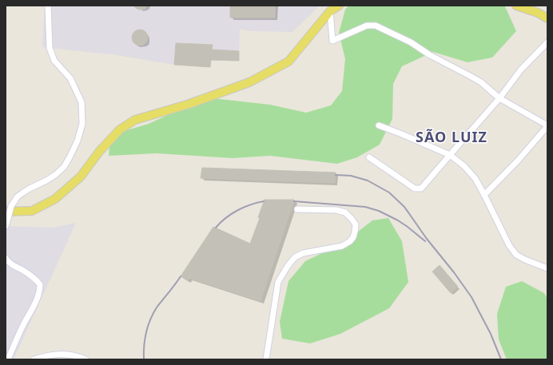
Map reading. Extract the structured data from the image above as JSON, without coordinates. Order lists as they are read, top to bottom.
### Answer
{
  "districts": ["SÃO LUIZ"]
}
